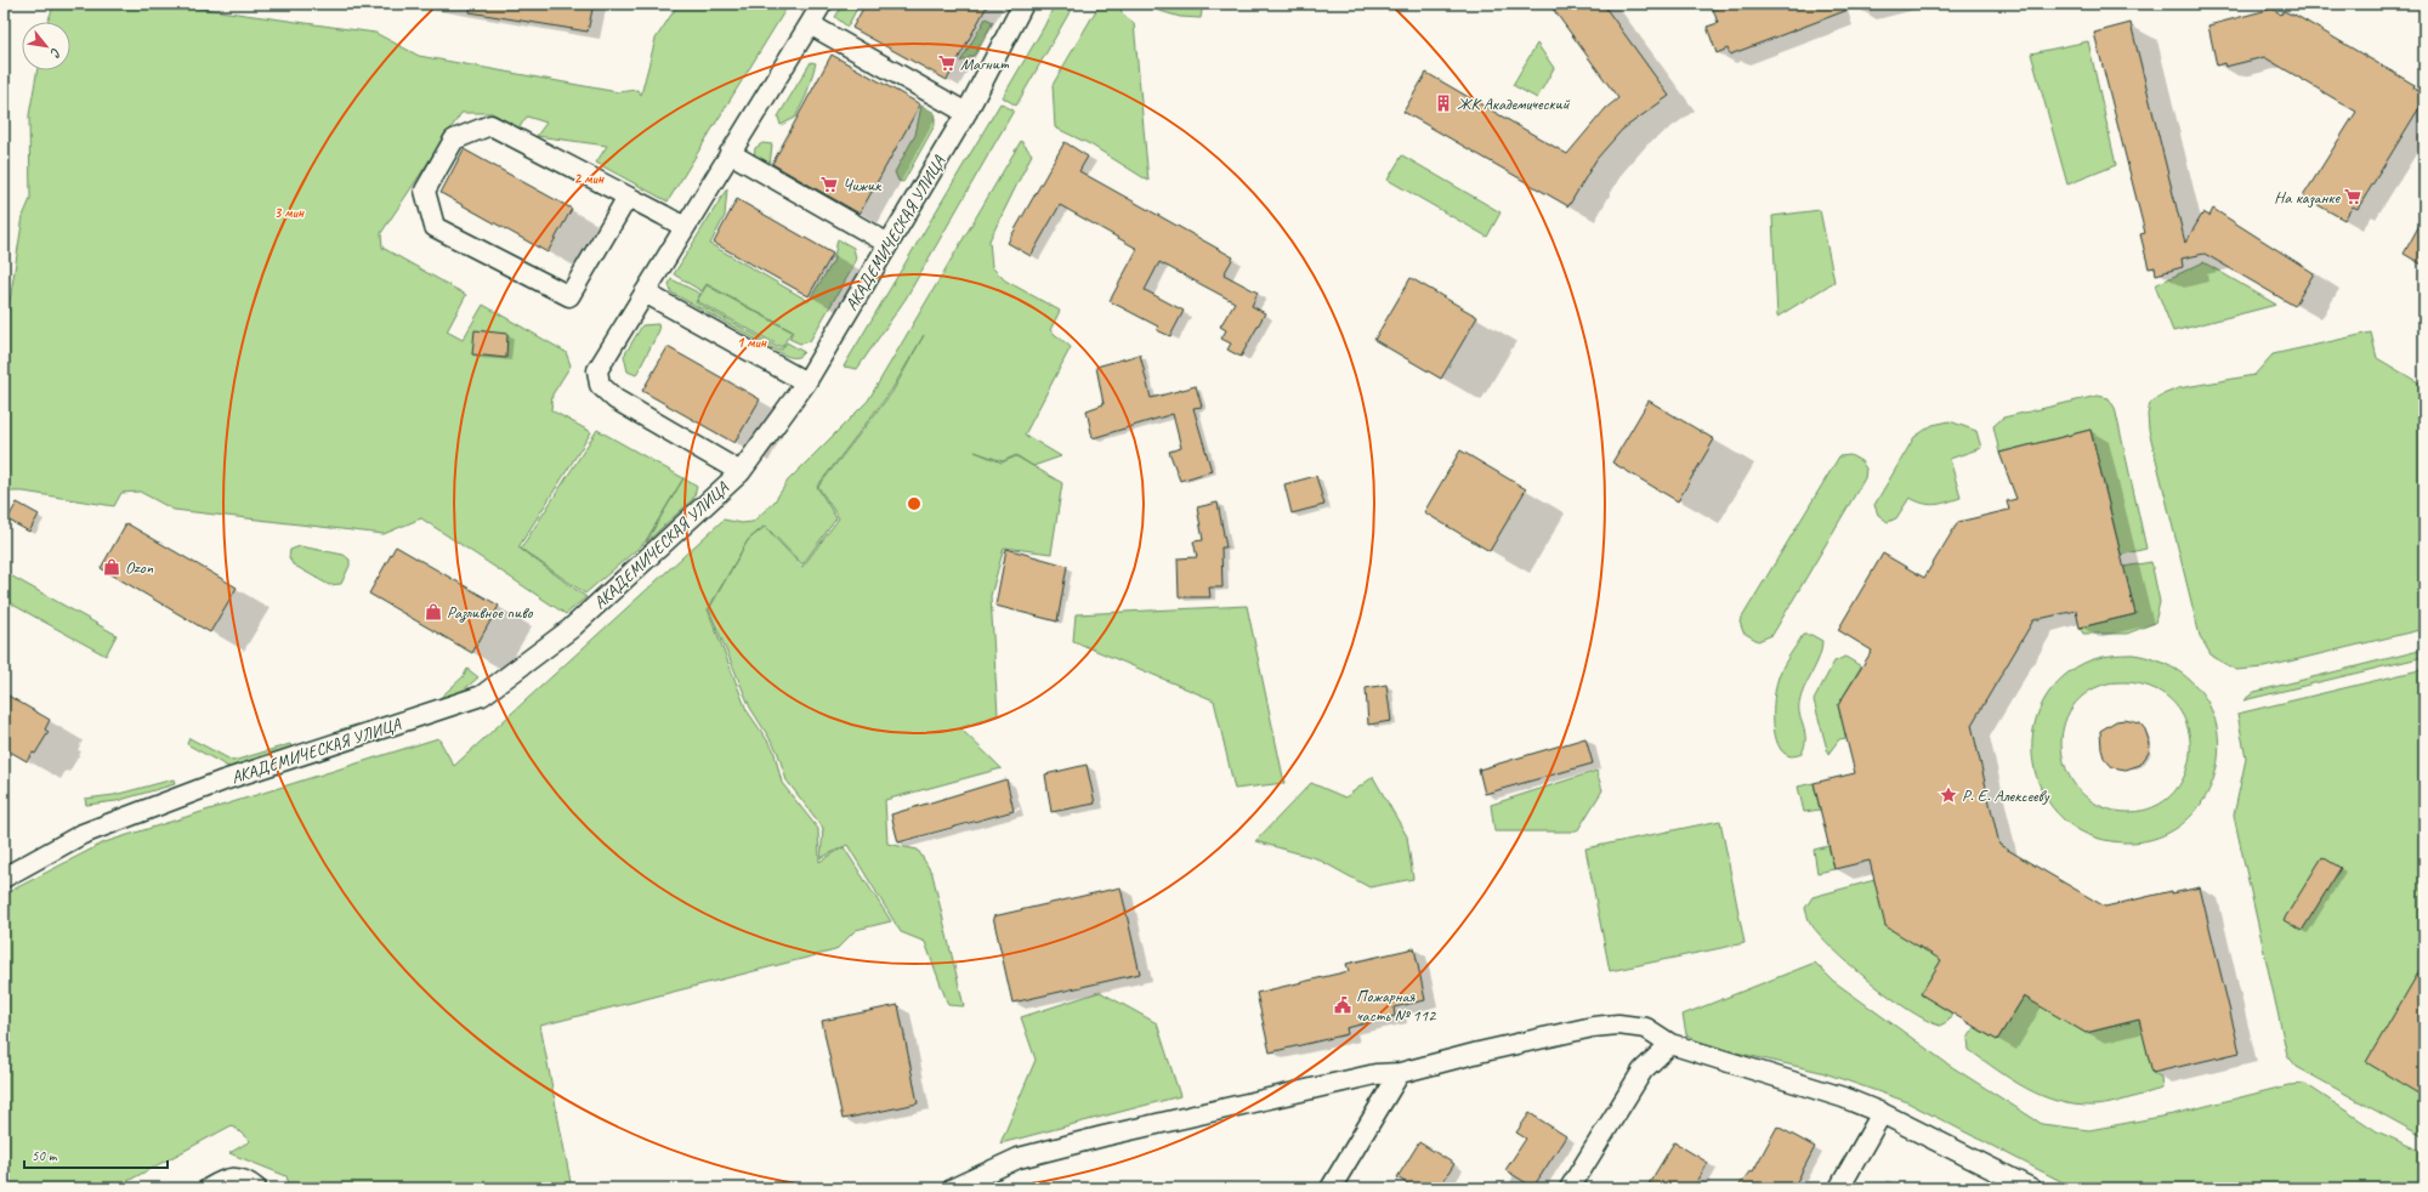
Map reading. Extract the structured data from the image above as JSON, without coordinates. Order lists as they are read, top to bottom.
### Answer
{
  "streets": {
    "street": ["АКАДЕМИЧЕСКАЯ УЛИЦА"]
  },
  "places": {
    "supermarket": ["Магнит", "Чижик", "На казанке"],
    "building": ["ЖК Академический"],
    "shop": ["Ozon", "Разливное пиво"],
    "place": ["Р. Е. Алексееву"],
    "public building": ["Пожарная часть № 112"]
  },
  "scale_bar": "50 m",
  "north": "bottom right",
  "rings": ["2 мин", "3 мин", "1 мин"]
}
